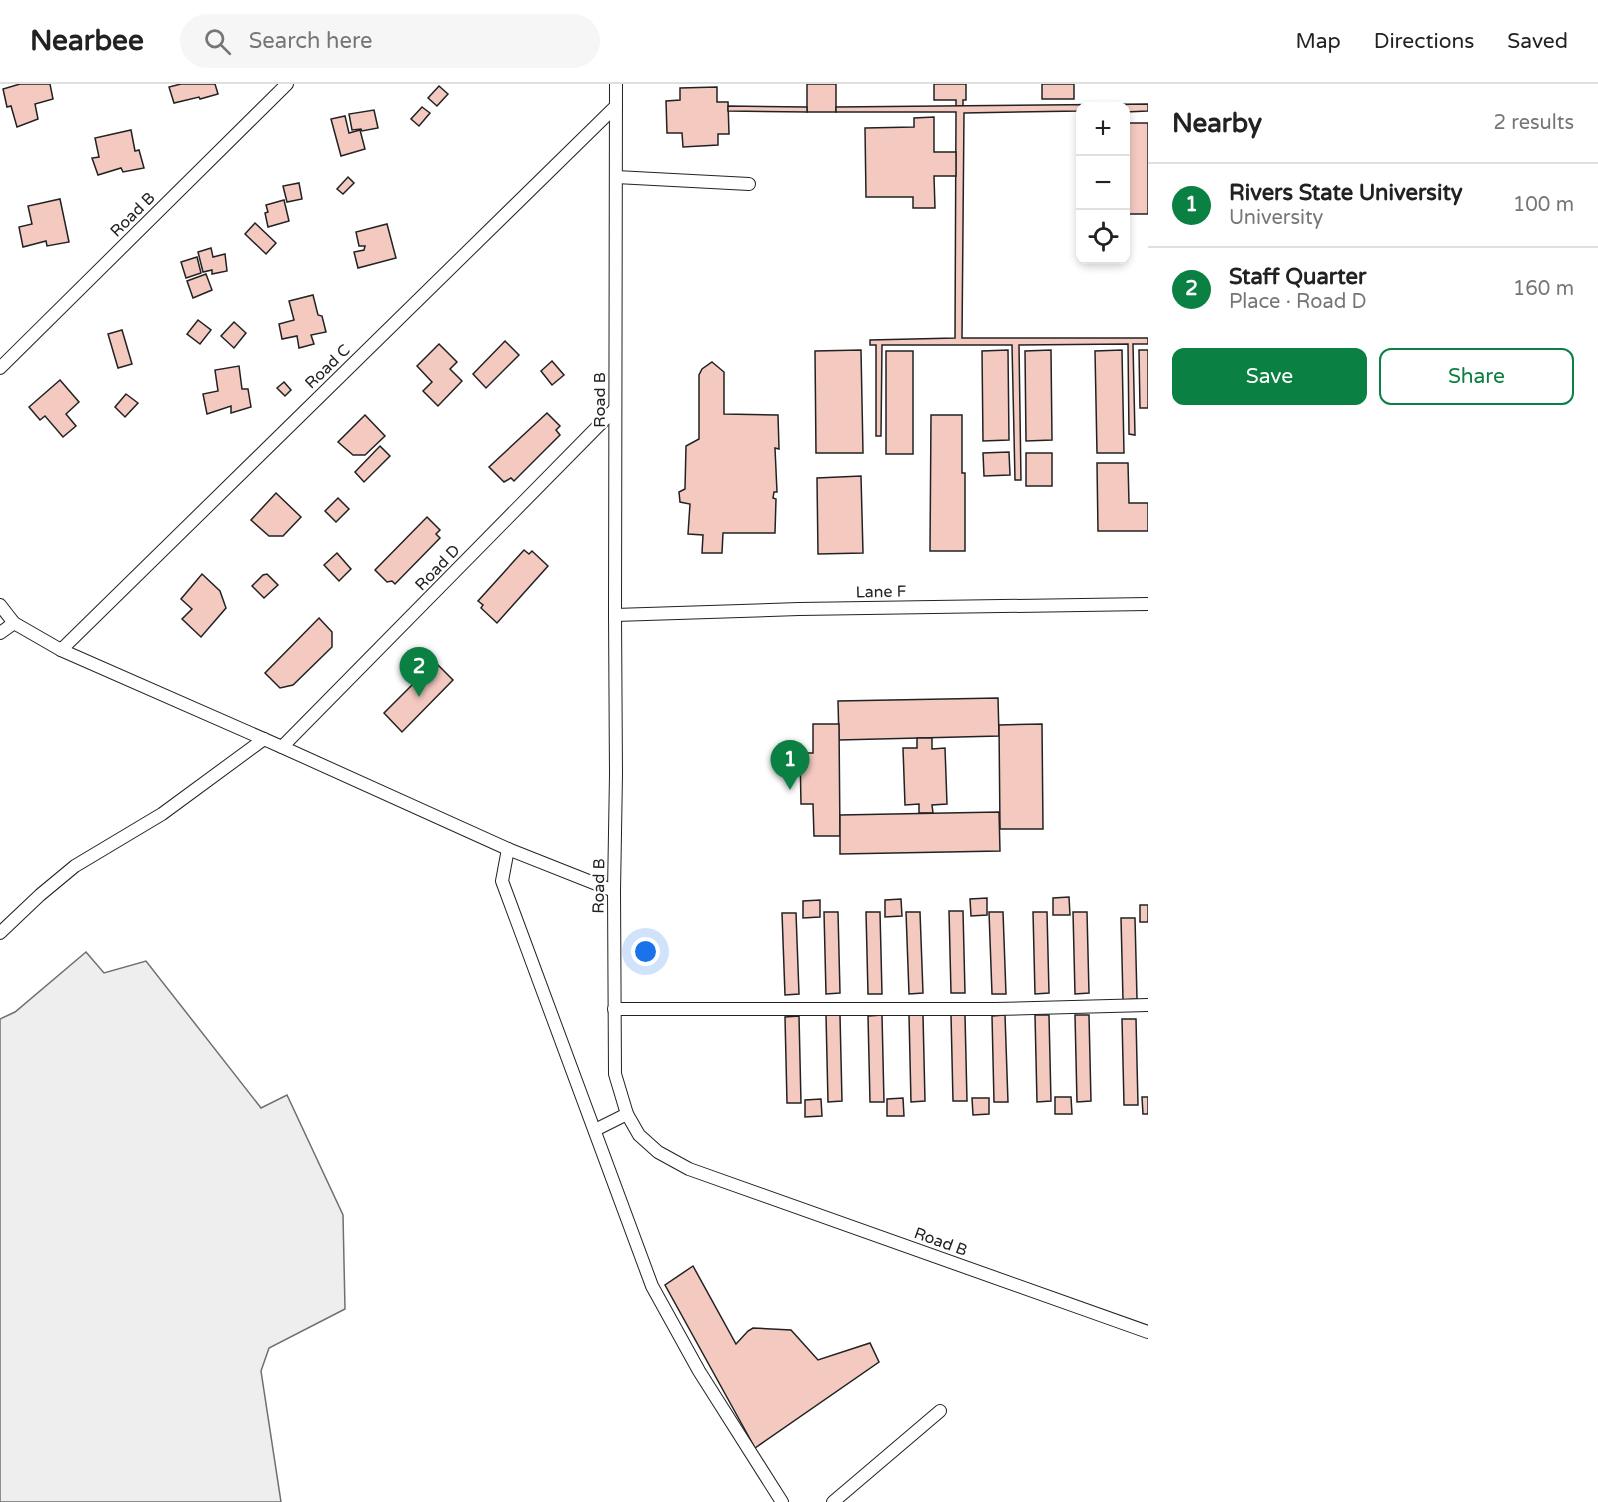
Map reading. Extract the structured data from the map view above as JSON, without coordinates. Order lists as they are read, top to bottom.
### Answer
{
  "streets": {
    "street": [
      "Road B",
      "Road C",
      "Road D",
      "Lane F"
    ]
  },
  "crossings": [
    ["Road B", "Road C"],
    ["Road B", "Road D"],
    ["Road B", "Lane F"]
  ],
  "page": {
    "header": "Nearbee",
    "search": "Search here",
    "nav": ["Map", "Directions", "Saved"],
    "heading": ["Nearby", "2 results"],
    "map_buttons": ["+", "−"],
    "list": [
      {
        "mark": "1",
        "name": "Rivers State University",
        "note": "University",
        "value": "100 m"
      },
      {
        "mark": "2",
        "name": "Staff Quarter",
        "note": "Place · Road D",
        "value": "160 m"
      }
    ],
    "buttons": ["Save", "Share"],
    "pins": ["2", "1"]
  }
}
